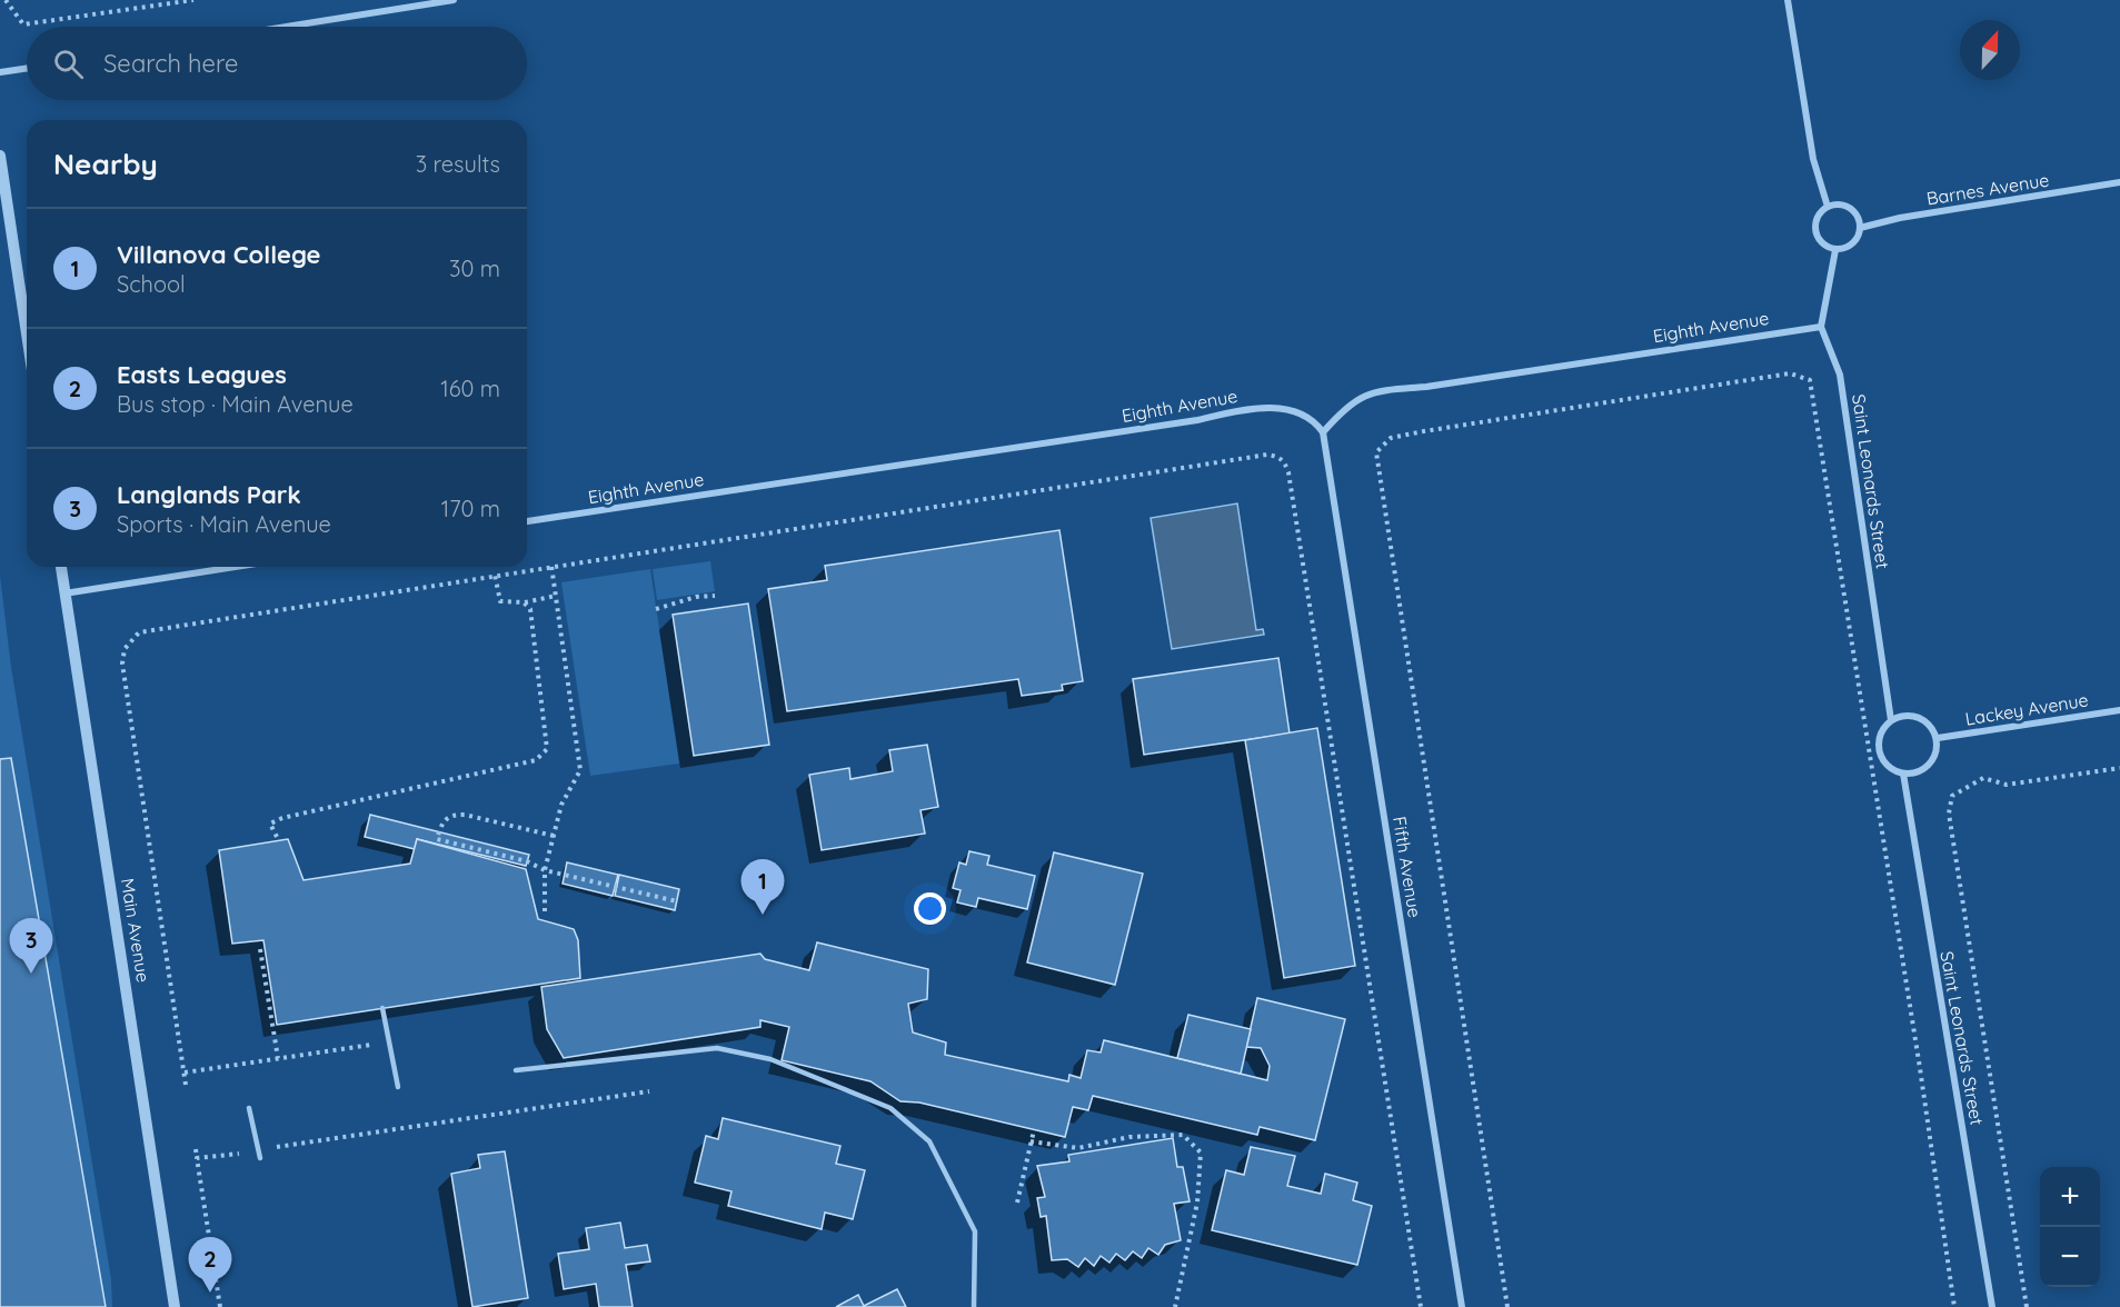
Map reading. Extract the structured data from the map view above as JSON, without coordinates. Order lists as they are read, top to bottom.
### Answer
{
  "streets": {
    "street": [
      "Barnes Avenue",
      "Eighth Avenue",
      "Saint Leonards Street",
      "Lackey Avenue",
      "Fifth Avenue",
      "Main Avenue"
    ]
  },
  "crossings": [
    ["Eighth Avenue", "Saint Leonards Street"],
    ["Eighth Avenue", "Fifth Avenue"],
    ["Saint Leonards Street", "Lackey Avenue"]
  ],
  "north": "top",
  "page": {
    "search": "Search here",
    "heading": ["Nearby", "3 results"],
    "list": [
      {
        "mark": "1",
        "name": "Villanova College",
        "note": "School",
        "value": "30 m"
      },
      {
        "mark": "2",
        "name": "Easts Leagues",
        "note": "Bus stop · Main Avenue",
        "value": "160 m"
      },
      {
        "mark": "3",
        "name": "Langlands Park",
        "note": "Sports · Main Avenue",
        "value": "170 m"
      }
    ],
    "pins": ["1", "3", "2"],
    "map_buttons": ["+", "−"]
  }
}
